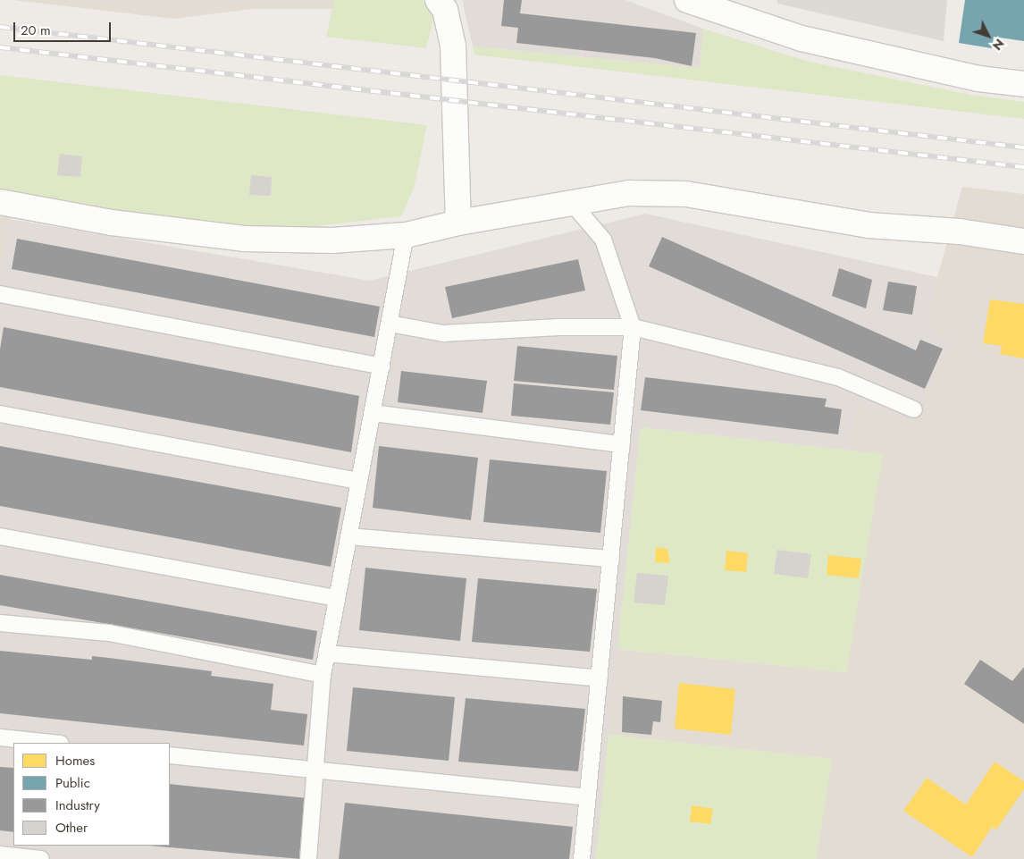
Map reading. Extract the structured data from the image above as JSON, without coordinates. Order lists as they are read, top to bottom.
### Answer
{
  "legend": [
    "Homes",
    "Public",
    "Industry",
    "Other"
  ],
  "scale_bar": "20 m",
  "north": "bottom right"
}
